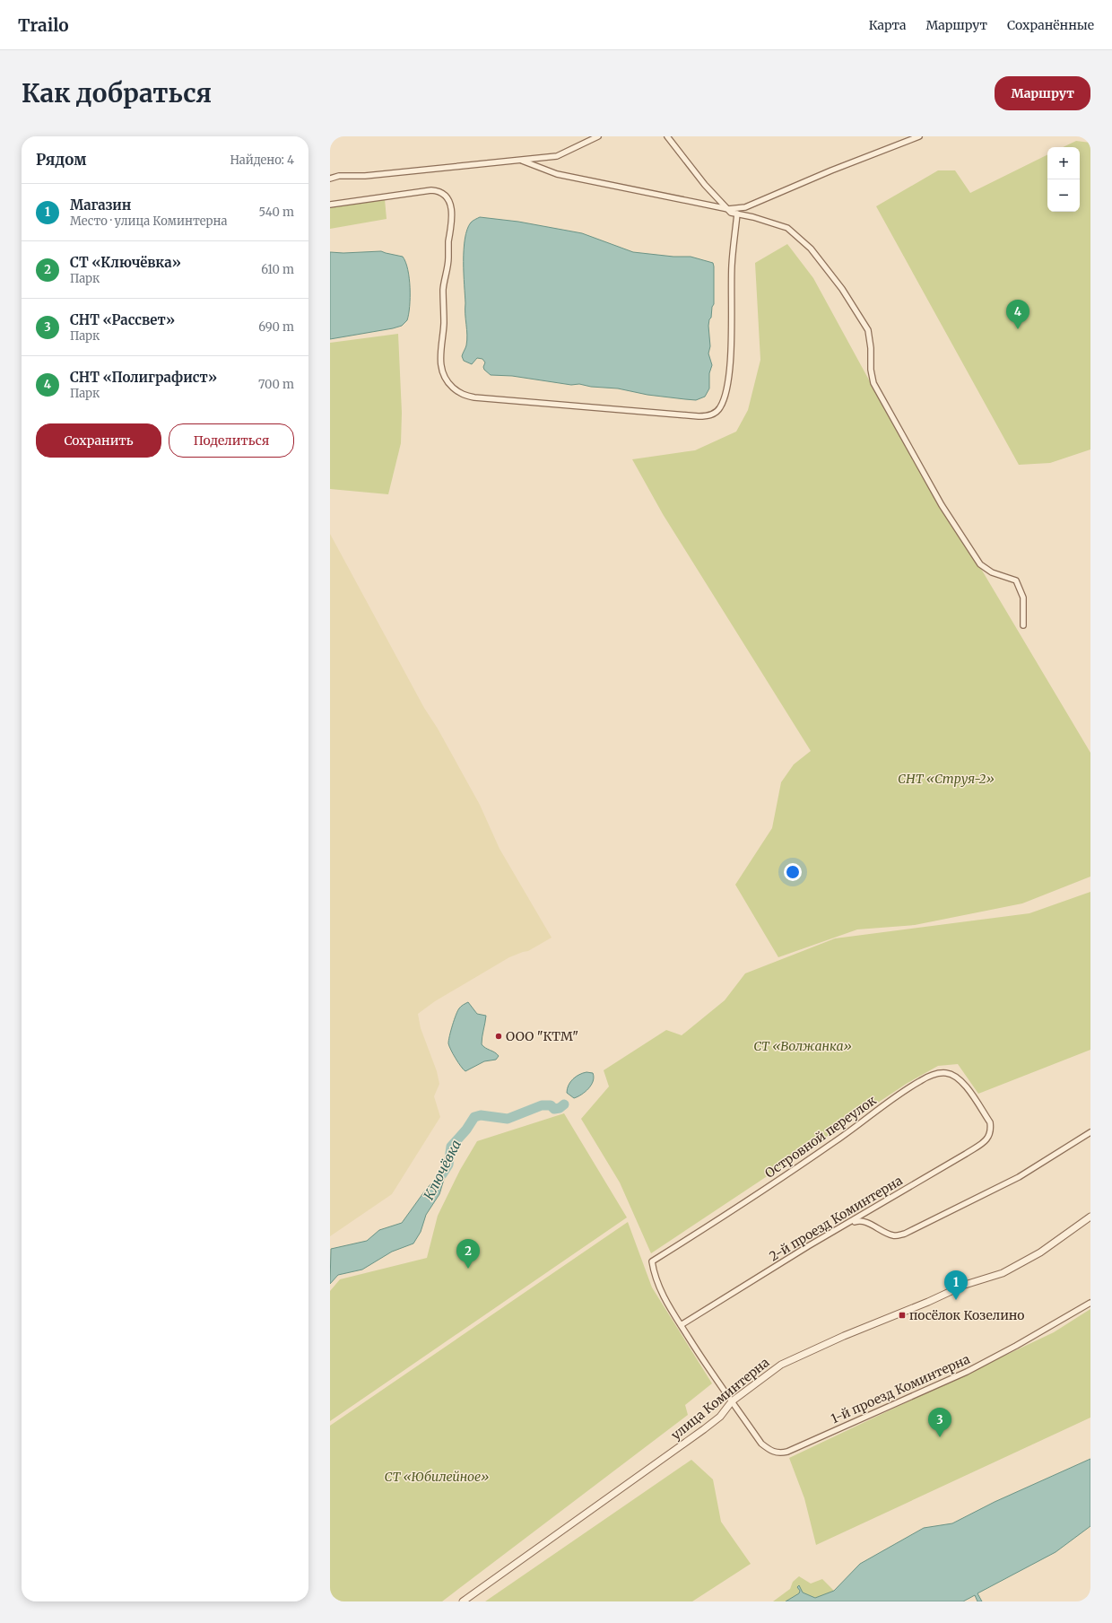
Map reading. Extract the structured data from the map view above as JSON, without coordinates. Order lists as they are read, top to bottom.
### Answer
{
  "streets": {
    "street": [
      "Островной переулок",
      "2-й проезд Коминтерна",
      "1-й проезд Коминтерна",
      "улица Коминтерна"
    ]
  },
  "crossings": [
    ["Островной переулок", "2-й проезд Коминтерна"],
    ["Островной переулок", "1-й проезд Коминтерна"],
    ["2-й проезд Коминтерна", "1-й проезд Коминтерна"],
    ["1-й проезд Коминтерна", "улица Коминтерна"]
  ],
  "water": ["Ключёвка"],
  "parks": ["СНТ «Струя-2»", "СТ «Волжанка»", "СТ «Юбилейное»"],
  "places": {
    "other": ["ООО \"КТМ\""],
    "transit": ["посёлок Козелино"]
  },
  "page": {
    "header": "Trailo",
    "nav": ["Карта", "Маршрут", "Сохранённые"],
    "buttons": [
      "Маршрут",
      ["Сохранить", "Поделиться"]
    ],
    "title": "Как добраться",
    "heading": ["Рядом", "Найдено: 4"],
    "map_buttons": ["+", "−"],
    "list": [
      {
        "mark": "1",
        "name": "Магазин",
        "note": "Место · улица Коминтерна",
        "value": "540 m"
      },
      {
        "mark": "2",
        "name": "СТ «Ключёвка»",
        "note": "Парк",
        "value": "610 m"
      },
      {
        "mark": "3",
        "name": "СНТ «Рассвет»",
        "note": "Парк",
        "value": "690 m"
      },
      {
        "mark": "4",
        "name": "СНТ «Полиграфист»",
        "note": "Парк",
        "value": "700 m"
      }
    ],
    "pins": [
      "4",
      "2",
      "1",
      "3"
    ]
  }
}
